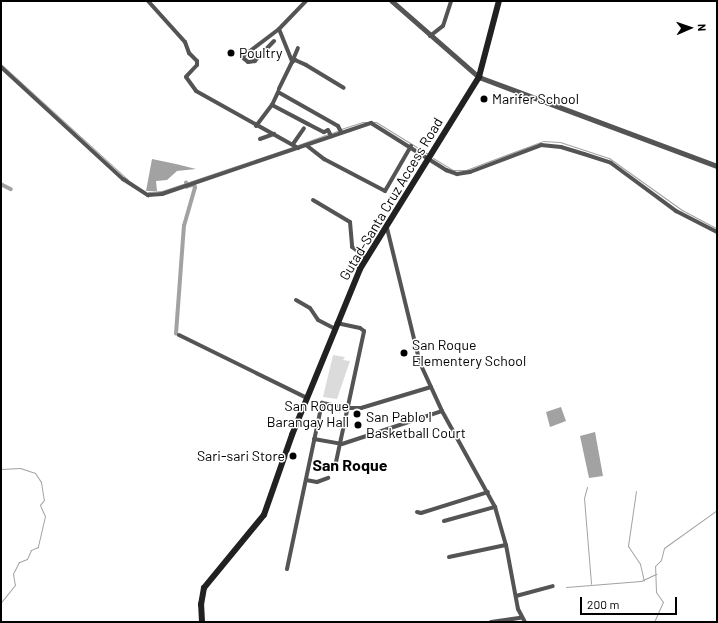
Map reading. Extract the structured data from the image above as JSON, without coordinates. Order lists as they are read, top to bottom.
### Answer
{
  "streets": {
    "main road": ["Gutad-Santa Cruz Access Road"]
  },
  "districts": ["San Roque"],
  "places": [
    "Poultry",
    "Marifer School",
    "San Roque Elementery School",
    "San Roque Barangay Hall",
    "San Pablo I Basketball Court",
    "Sari-sari Store"
  ],
  "scale_bar": "200 m",
  "north": "right"
}
